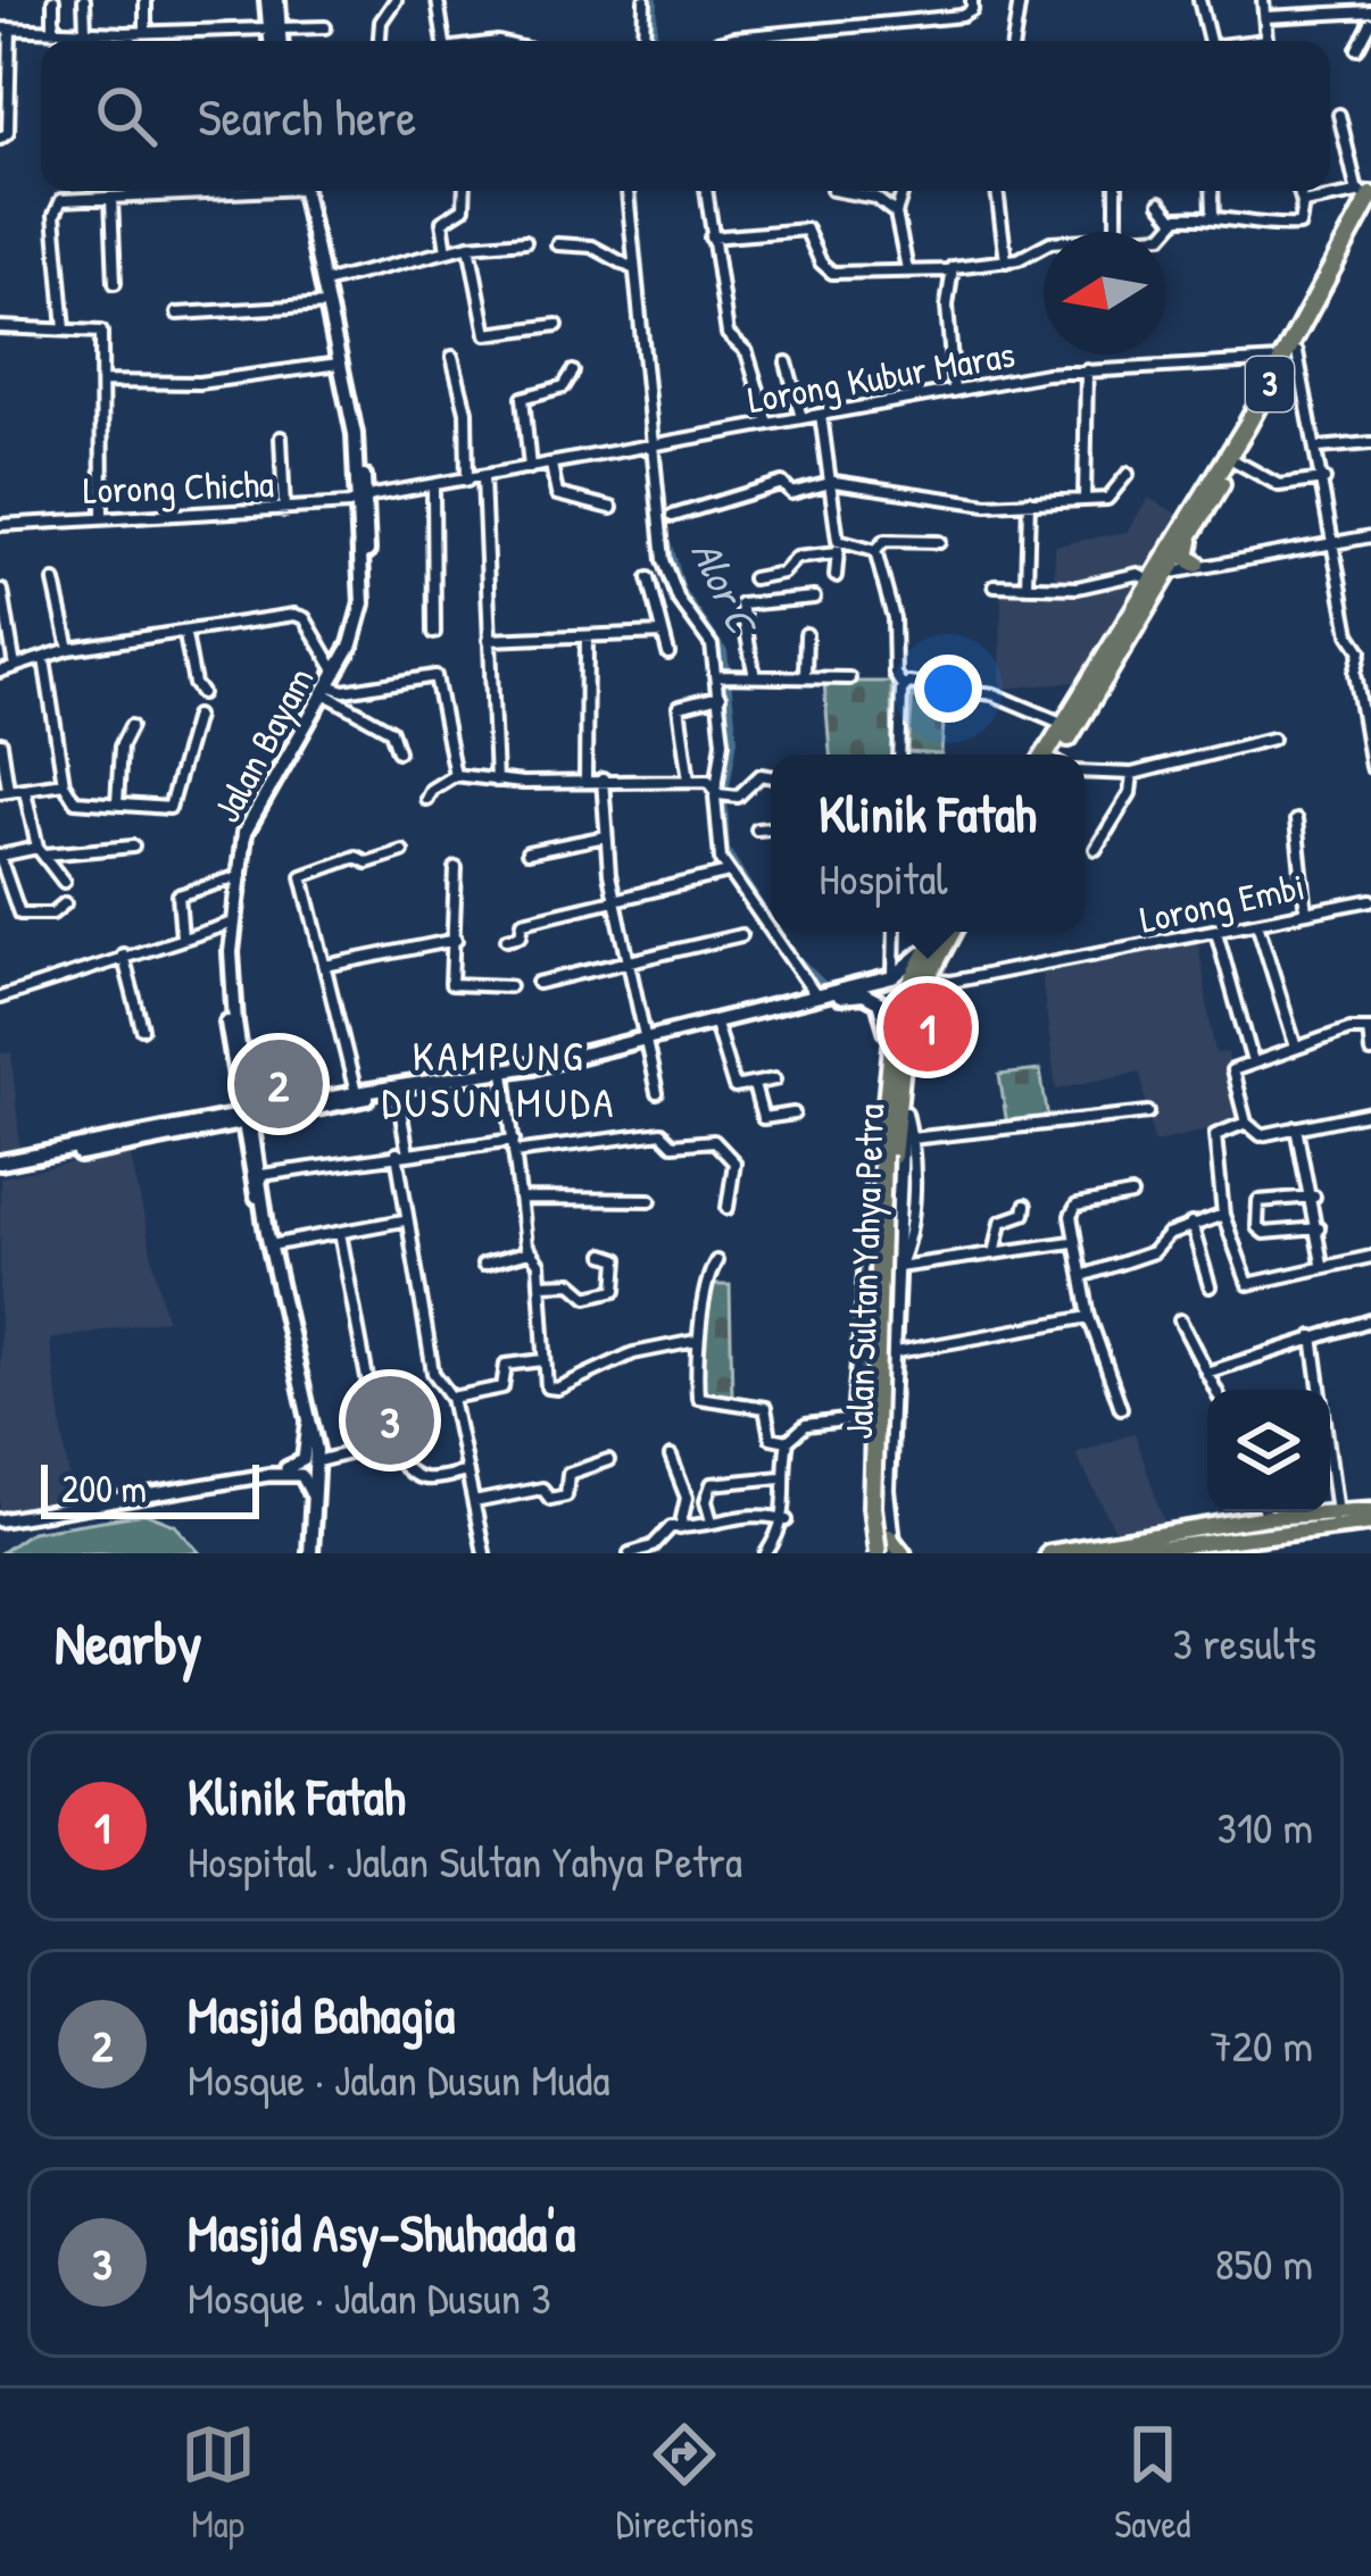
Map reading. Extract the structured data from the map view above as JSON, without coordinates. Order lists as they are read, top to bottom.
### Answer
{
  "streets": {
    "highway": ["3", "Jalan Sultan Yahya Petra"],
    "main road": ["Jalan Bayam"],
    "street": ["Lorong Kubur Maras", "Lorong Chicha", "Lorong Embi"]
  },
  "crossings": [
    ["Lorong Kubur Maras", "3"],
    ["Lorong Kubur Maras", "Lorong Chicha"],
    ["Lorong Chicha", "Jalan Bayam"],
    ["Lorong Embi", "Jalan Sultan Yahya Petra"]
  ],
  "districts": ["KAMPUNG DUSUN MUDA"],
  "water": ["Alor C"],
  "scale_bar": "200 m",
  "north": "left",
  "page": {
    "search": "Search here",
    "popup": ["Klinik Fatah", "Hospital"],
    "pins": ["1", "2", "3"],
    "scale": "200 m",
    "heading": ["Nearby", "3 results"],
    "list": [
      {
        "mark": "1",
        "name": "Klinik Fatah",
        "note": "Hospital · Jalan Sultan Yahya Petra",
        "value": "310 m"
      },
      {
        "mark": "2",
        "name": "Masjid Bahagia",
        "note": "Mosque · Jalan Dusun Muda",
        "value": "720 m"
      },
      {
        "mark": "3",
        "name": "Masjid Asy-Shuhada'a",
        "note": "Mosque · Jalan Dusun 3",
        "value": "850 m"
      }
    ],
    "nav": ["Map", "Directions", "Saved"]
  }
}
